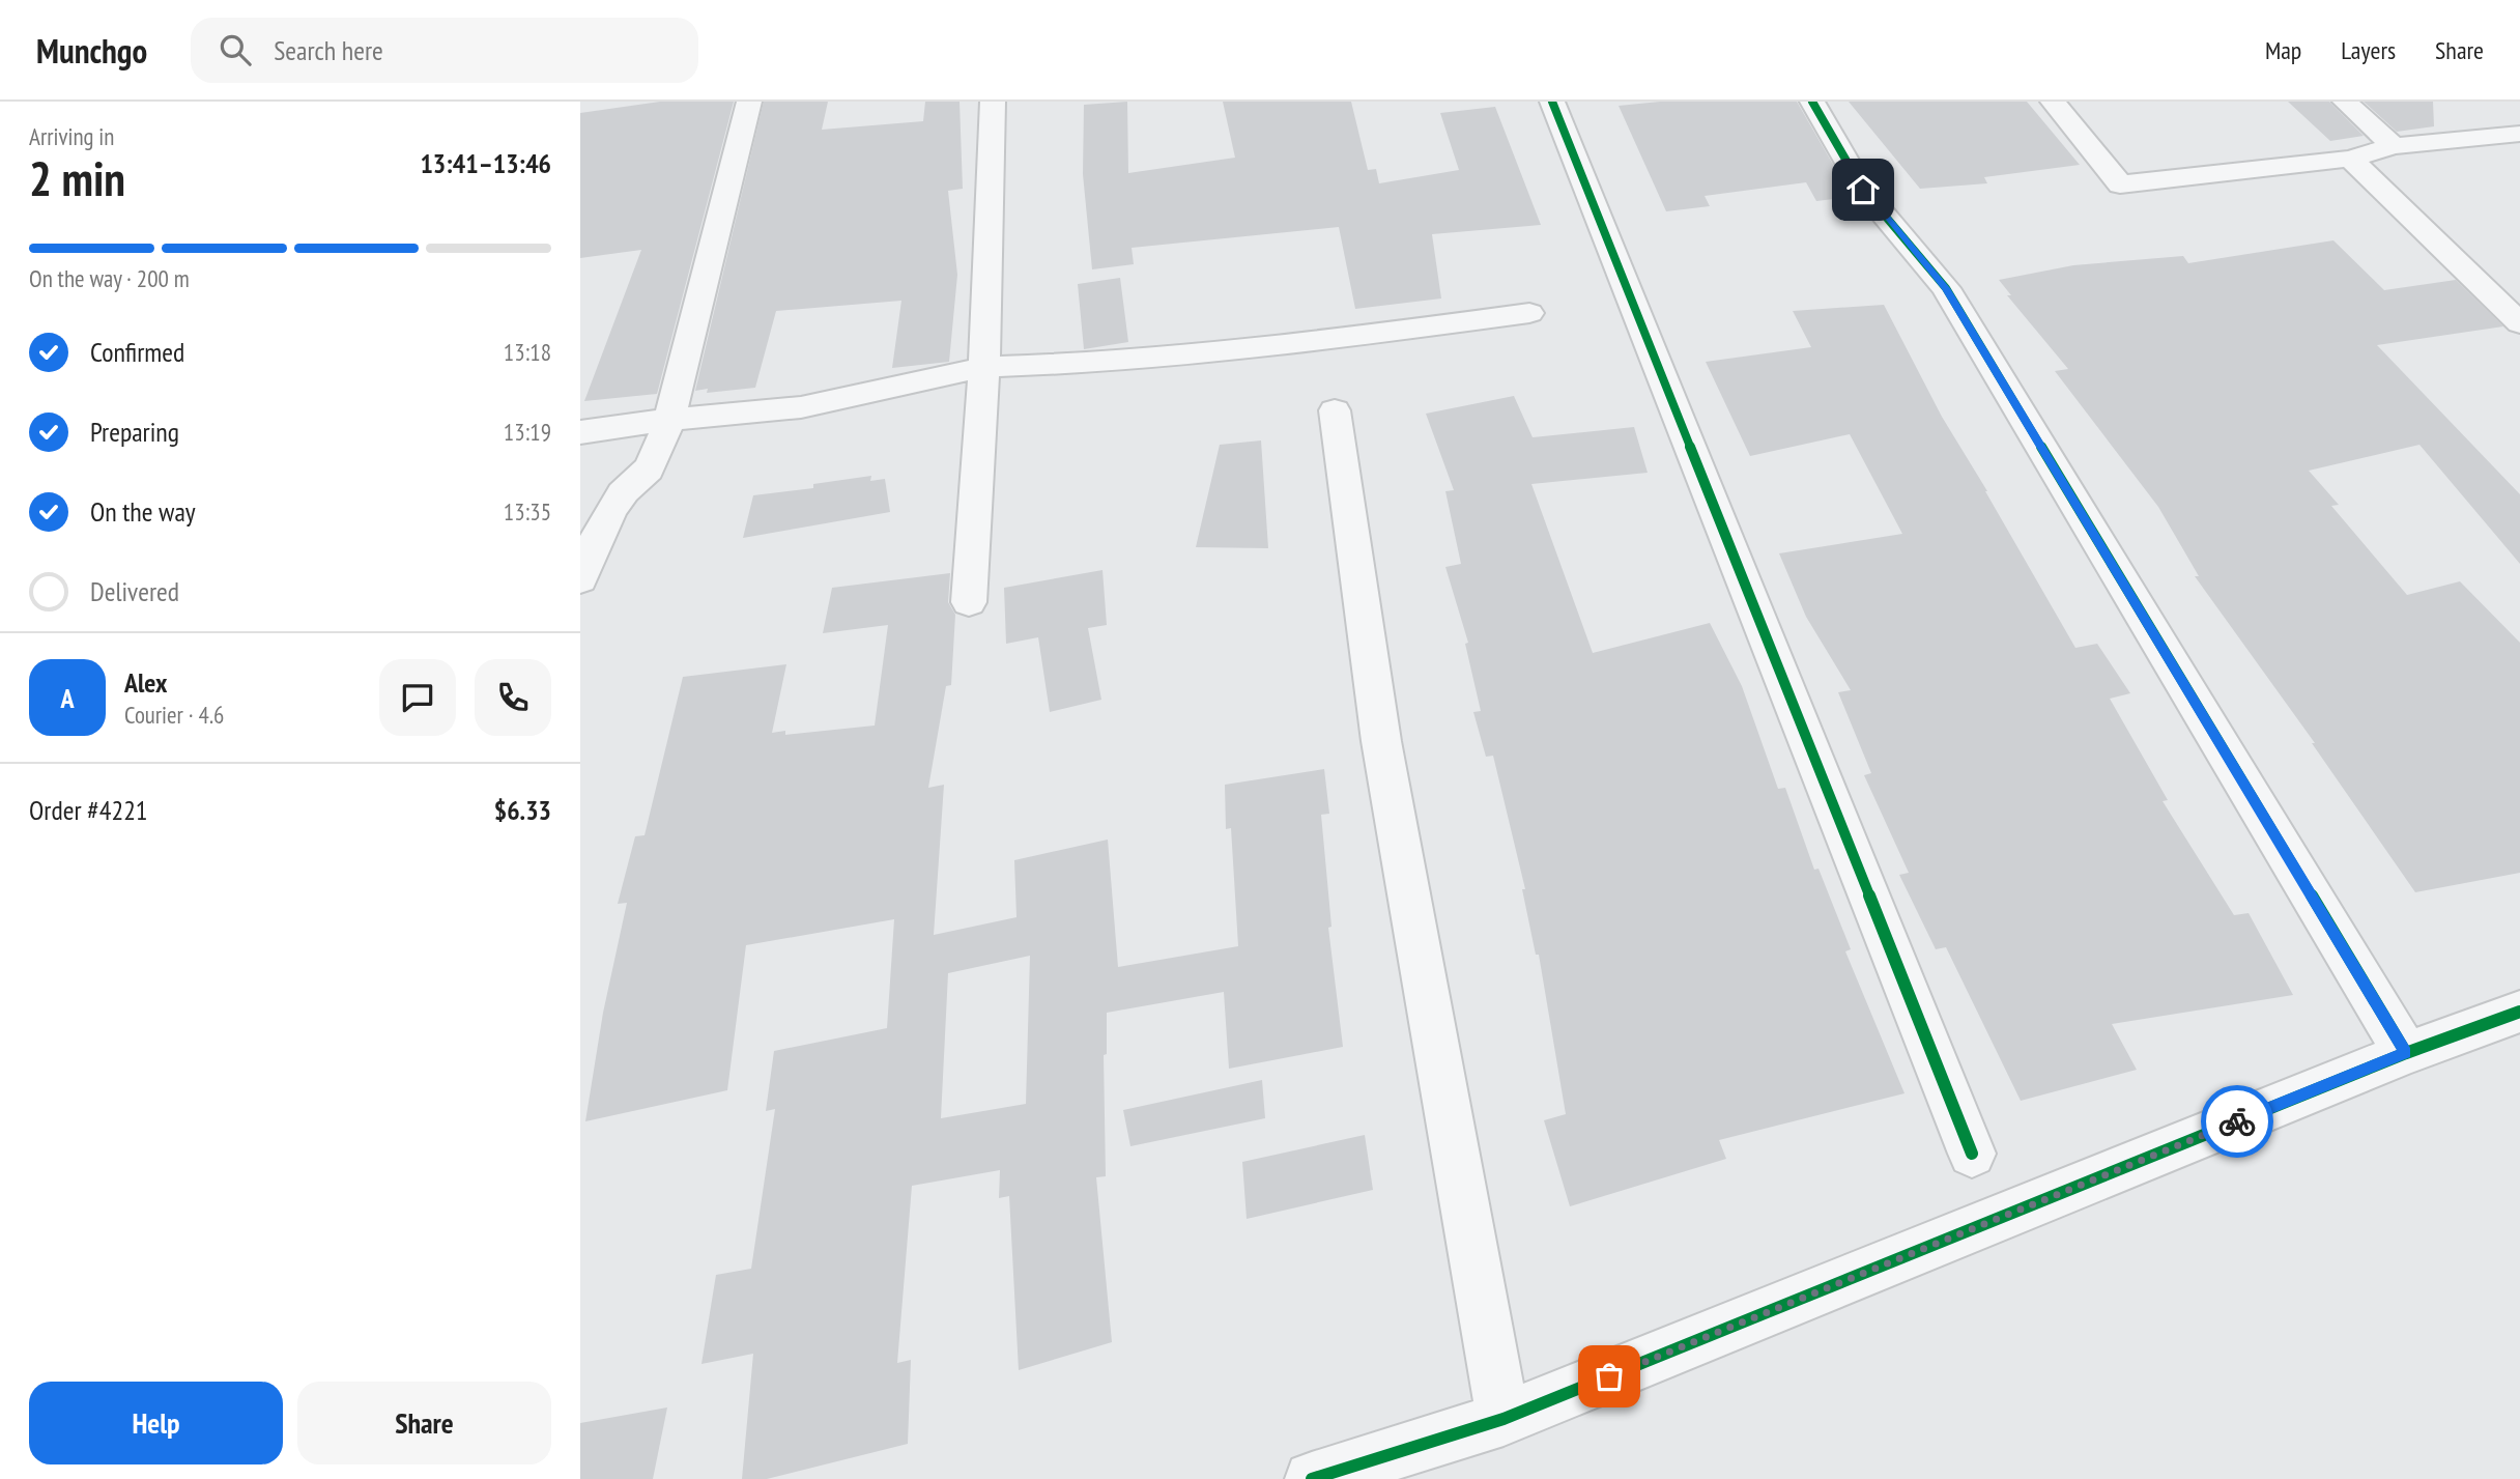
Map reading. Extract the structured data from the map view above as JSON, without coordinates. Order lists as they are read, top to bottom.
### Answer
{
  "page": {
    "header": "Munchgo",
    "search": "Search here",
    "nav": ["Map", "Layers", "Share"],
    "heading": ["2 min", "Arriving in", "13:41–13:46"],
    "panel": [
      "Alex",
      "Courier · 4.6",
      "Order #4221",
      "$6.33"
    ],
    "bar": "On the way · 200 m",
    "list": [
      ["Confirmed", "13:18"],
      ["Preparing", "13:19"],
      ["On the way", "13:35"],
      "Delivered"
    ],
    "round": "A",
    "buttons": ["Help", "Share"]
  }
}
